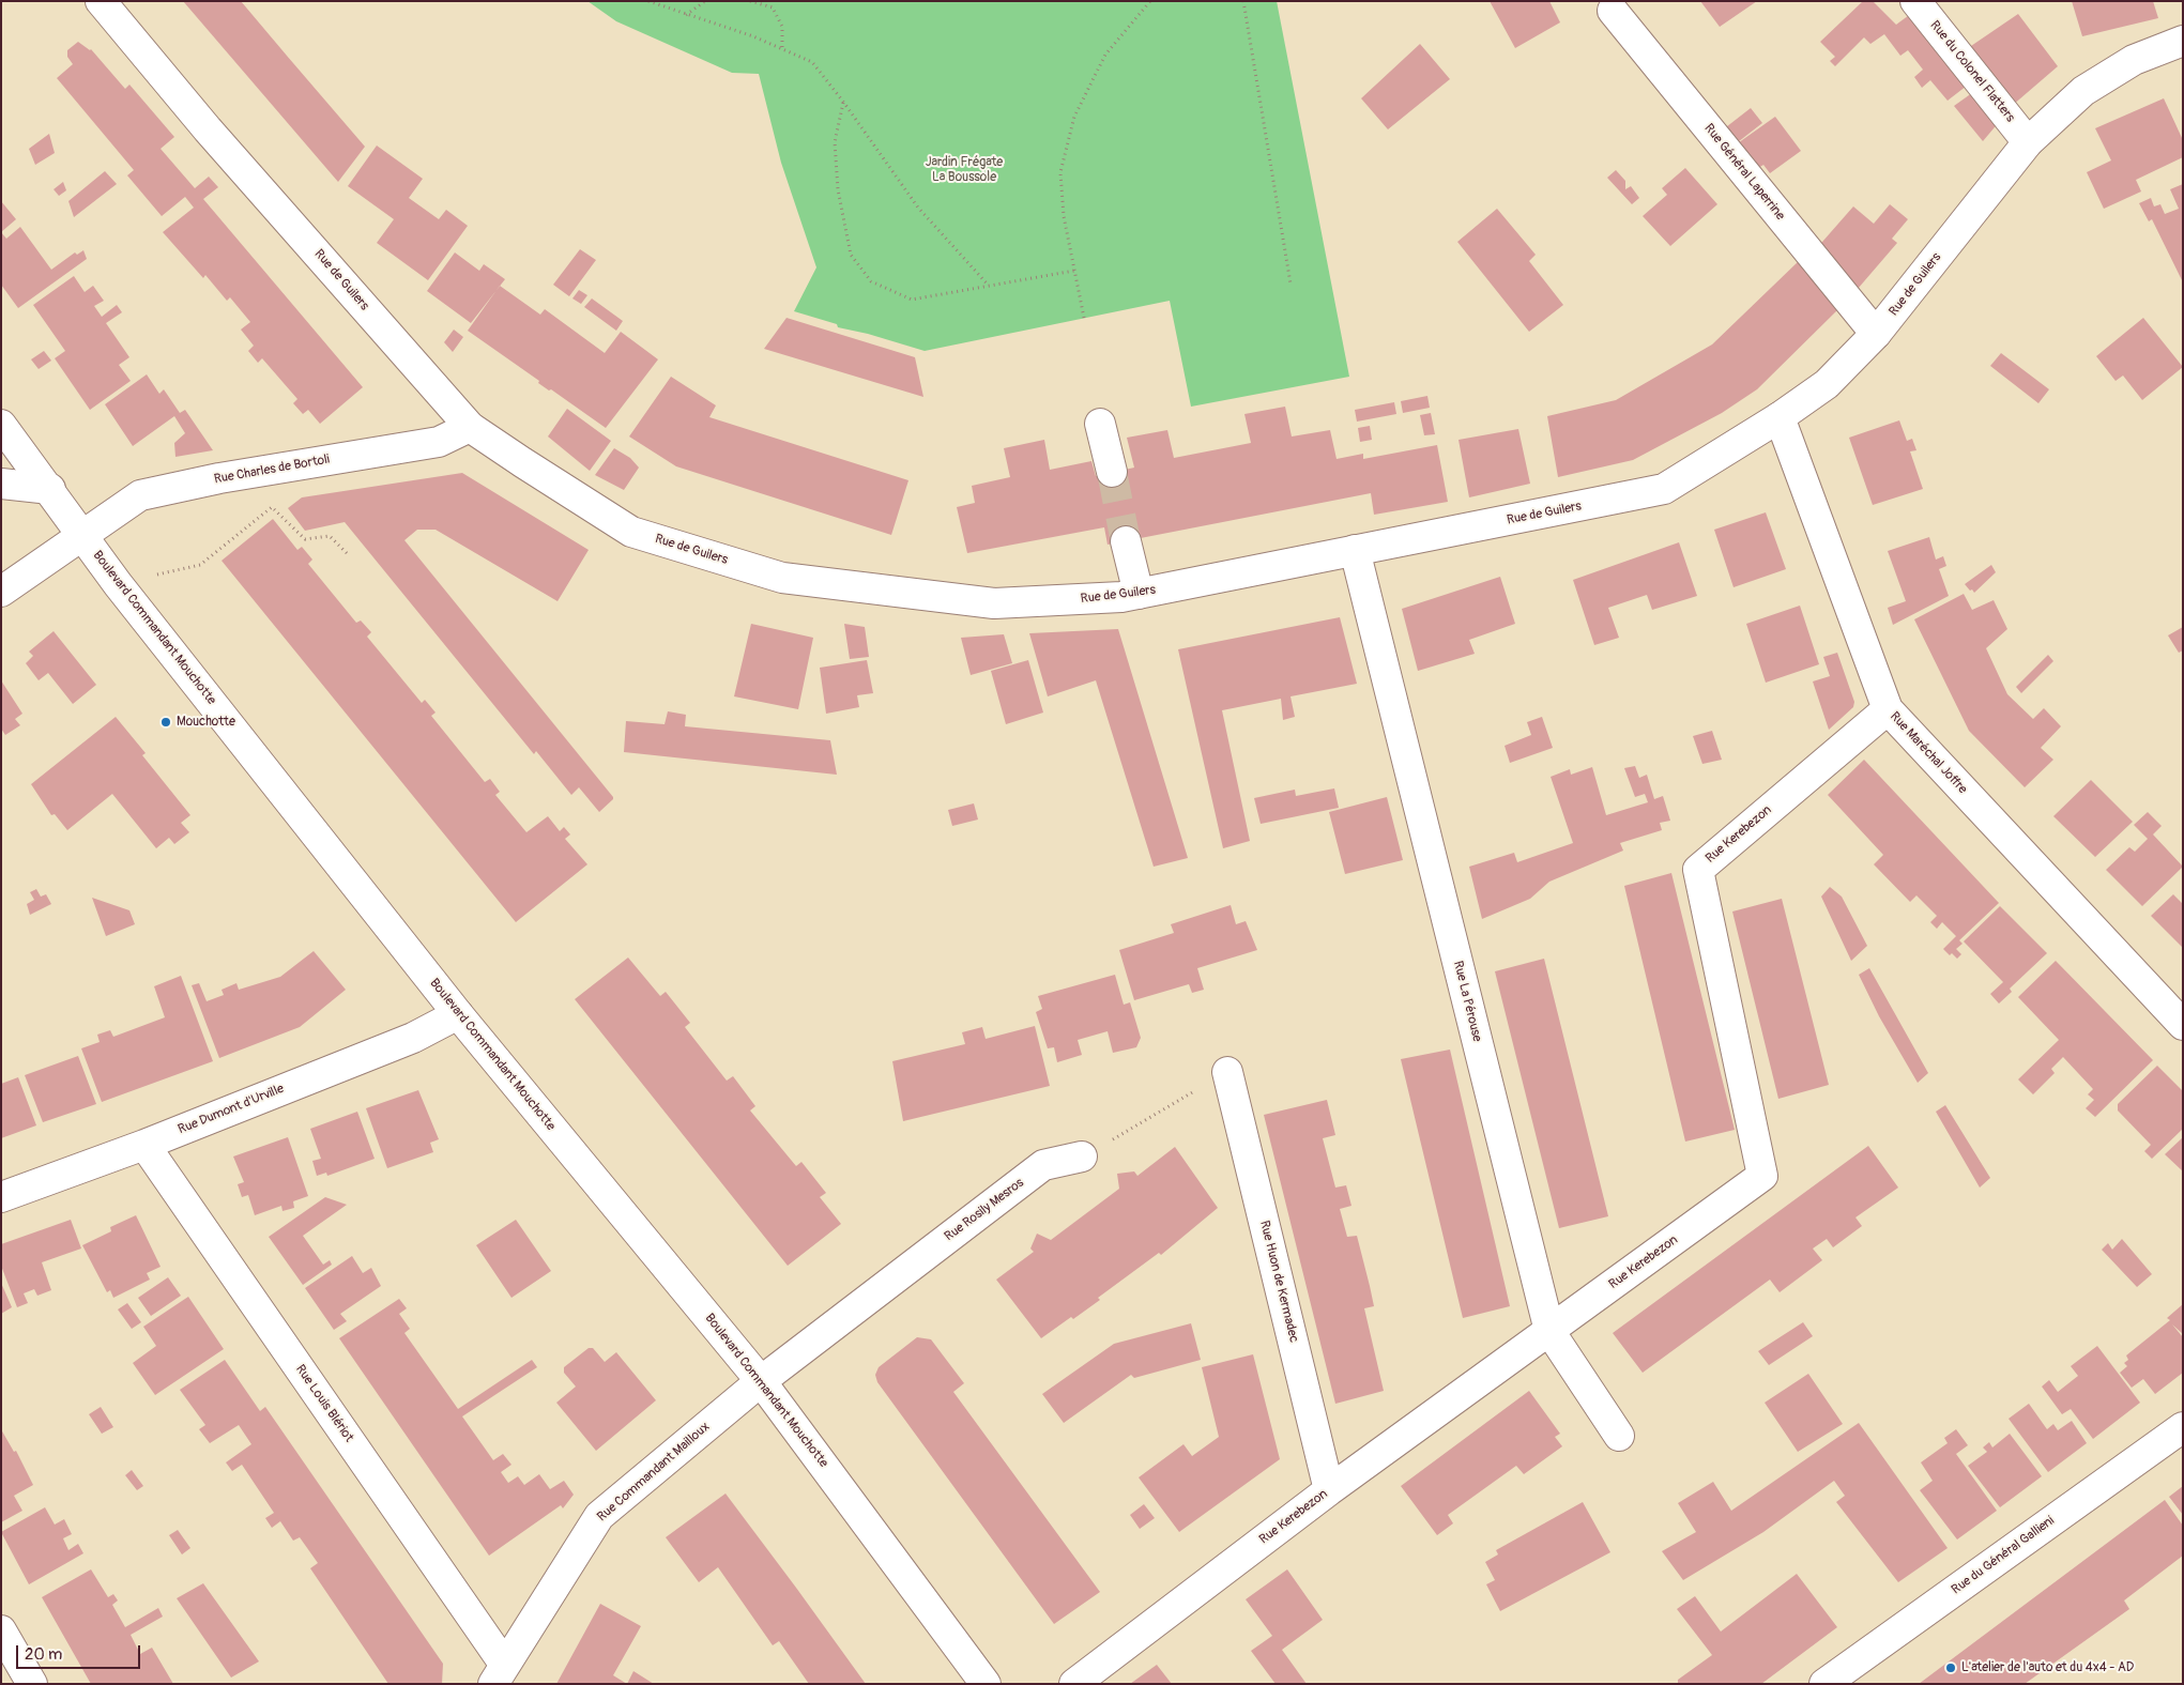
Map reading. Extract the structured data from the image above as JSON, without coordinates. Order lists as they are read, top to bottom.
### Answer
{
  "streets": {
    "street": [
      "Rue du Colonel Flatters",
      "Rue Général Laperrine",
      "Rue de Guilers",
      "Rue Charles de Bortoli",
      "Boulevard Commandant Mouchotte",
      "Rue Maréchal Joffre",
      "Rue Kerebezon",
      "Rue La Pérouse",
      "Rue Dumont d'Urville",
      "Rue Rosily Mesros",
      "Rue Huon de Kermadec",
      "Rue Louis Blériot",
      "Rue Commandant Mailloux",
      "Rue du Général Gallieni"
    ]
  },
  "crossings": [
    ["Rue du Colonel Flatters", "Rue de Guilers"],
    ["Rue Général Laperrine", "Rue de Guilers"],
    ["Rue de Guilers", "Rue Charles de Bortoli"],
    ["Rue de Guilers", "Rue Maréchal Joffre"],
    ["Rue de Guilers", "Rue La Pérouse"],
    ["Rue Charles de Bortoli", "Boulevard Commandant Mouchotte"],
    ["Boulevard Commandant Mouchotte", "Rue Dumont d'Urville"],
    ["Boulevard Commandant Mouchotte", "Rue Rosily Mesros"],
    ["Boulevard Commandant Mouchotte", "Rue Commandant Mailloux"],
    ["Rue Maréchal Joffre", "Rue Kerebezon"],
    ["Rue Kerebezon", "Rue La Pérouse"],
    ["Rue Kerebezon", "Rue Huon de Kermadec"],
    ["Rue Dumont d'Urville", "Rue Louis Blériot"],
    ["Rue Rosily Mesros", "Rue Commandant Mailloux"],
    ["Rue Louis Blériot", "Rue Commandant Mailloux"]
  ],
  "parks": ["Jardin Frégate La Boussole"],
  "places": ["Mouchotte", "L'atelier de l'auto et du 4x4 - AD"],
  "scale_bar": "20 m"
}
